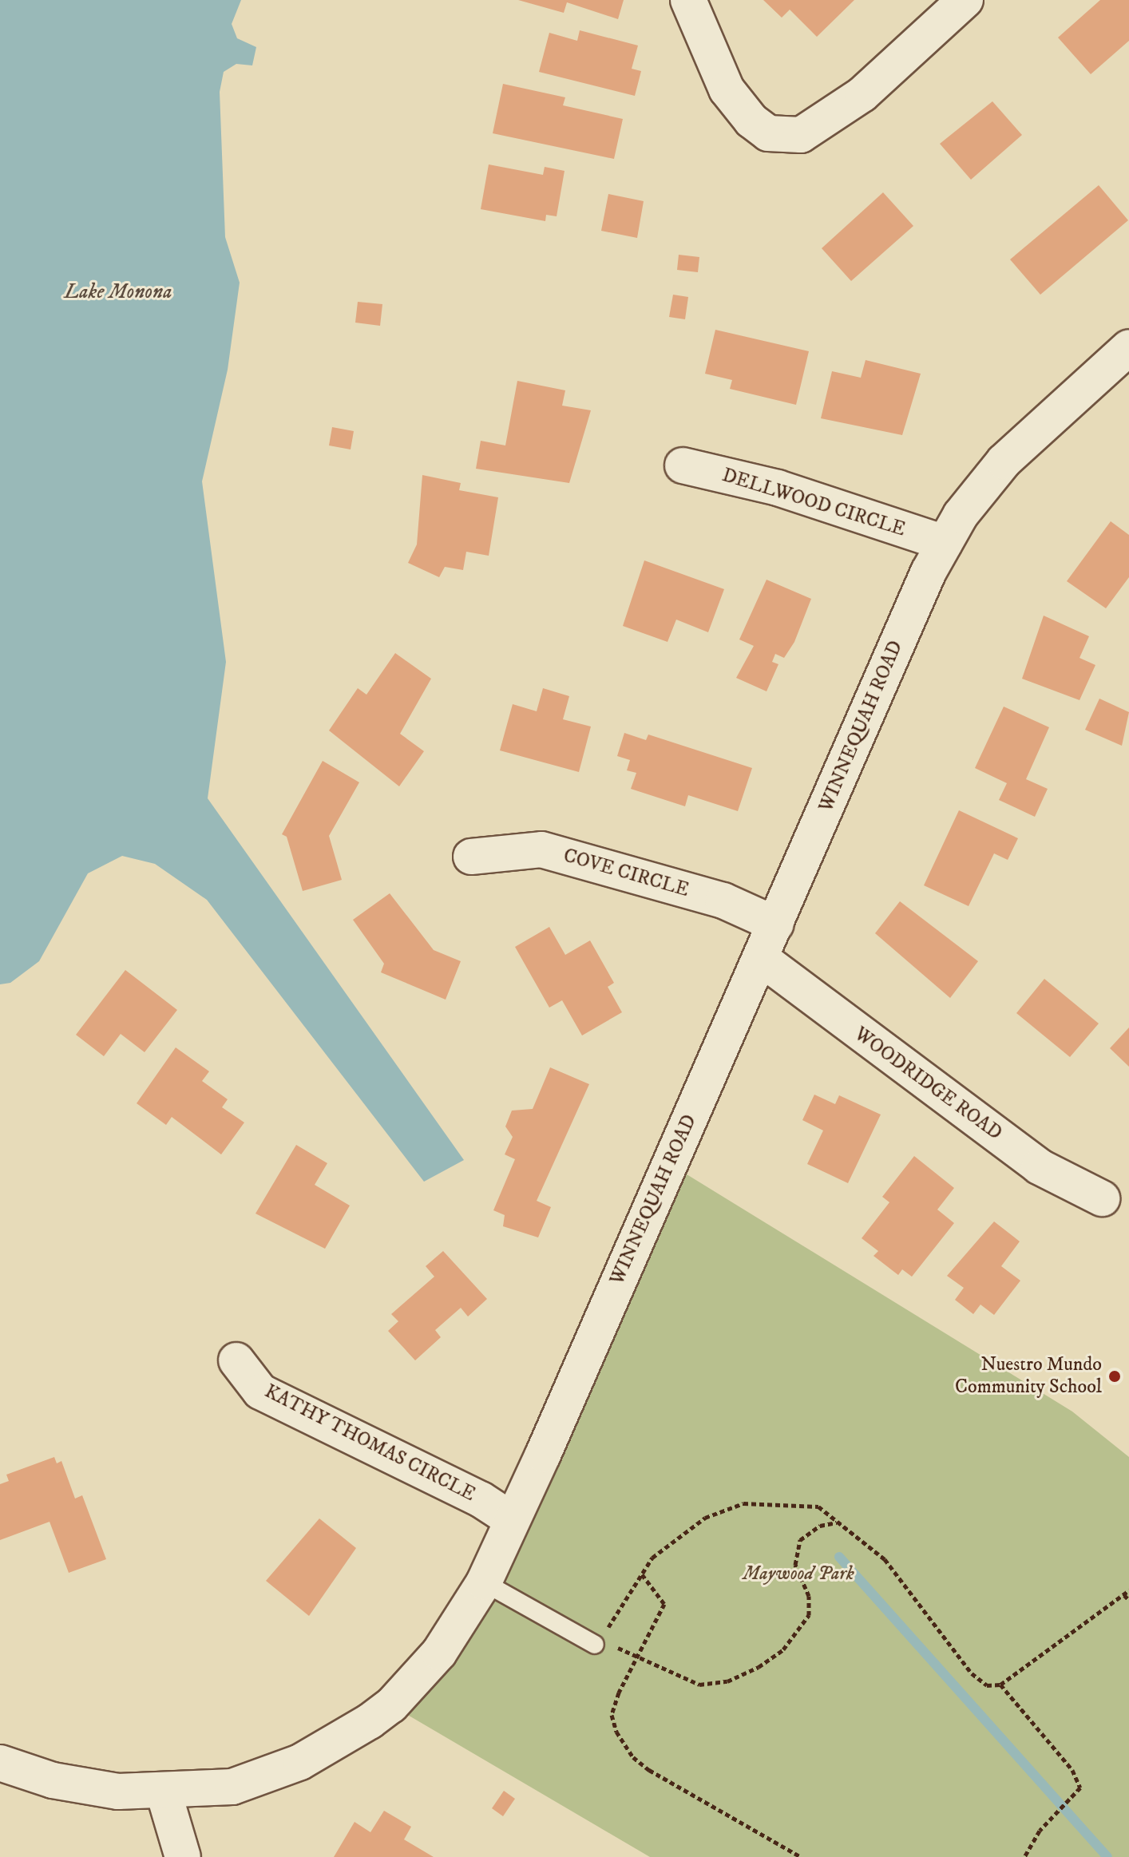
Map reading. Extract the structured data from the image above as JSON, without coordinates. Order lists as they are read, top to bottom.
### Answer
{
  "streets": {
    "street": [
      "DELLWOOD CIRCLE",
      "WINNEQUAH ROAD",
      "COVE CIRCLE",
      "WOODRIDGE ROAD",
      "KATHY THOMAS CIRCLE"
    ]
  },
  "crossings": [
    ["DELLWOOD CIRCLE", "WINNEQUAH ROAD"],
    ["WINNEQUAH ROAD", "COVE CIRCLE"],
    ["WINNEQUAH ROAD", "WOODRIDGE ROAD"],
    ["WINNEQUAH ROAD", "KATHY THOMAS CIRCLE"]
  ],
  "water": ["Lake Monona"],
  "parks": ["Maywood Park"],
  "places": ["Nuestro Mundo Community School"]
}
